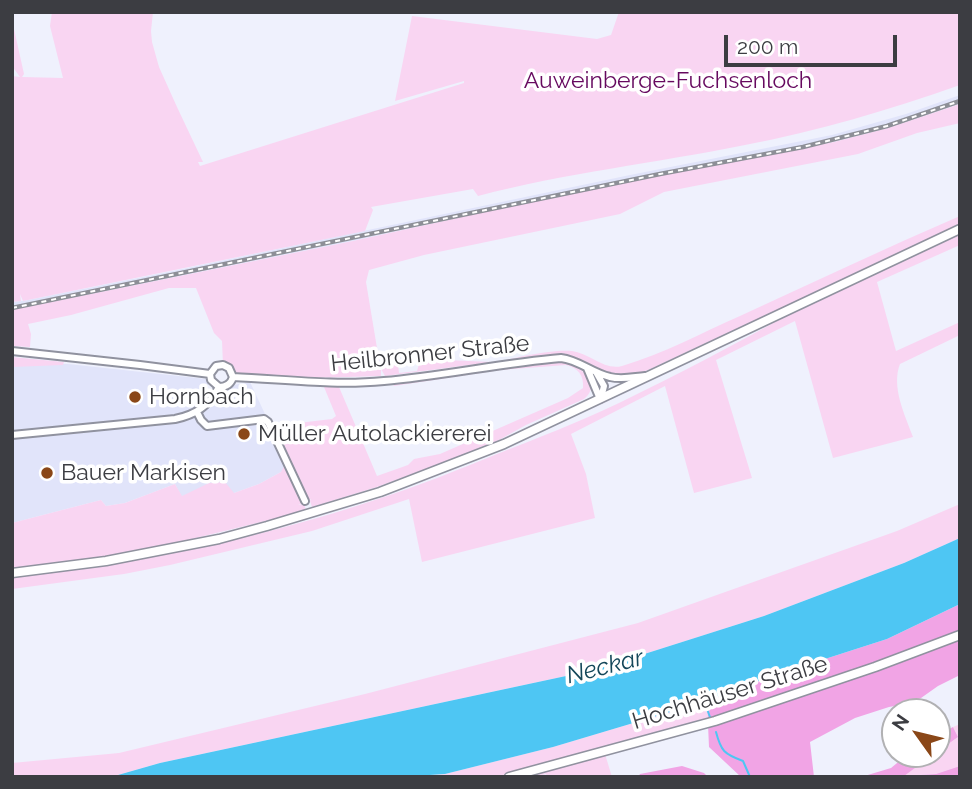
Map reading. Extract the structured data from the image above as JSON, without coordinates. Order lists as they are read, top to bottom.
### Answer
{
  "streets": {
    "main road": ["Hochhäuser Straße"],
    "street": ["Heilbronner Straße"]
  },
  "water": ["Neckar"],
  "parks": ["Auweinberge-Fuchsenloch"],
  "places": ["Hornbach", "Müller Autolackiererei", "Bauer Markisen"],
  "scale_bar": "200 m",
  "north": "top left"
}
